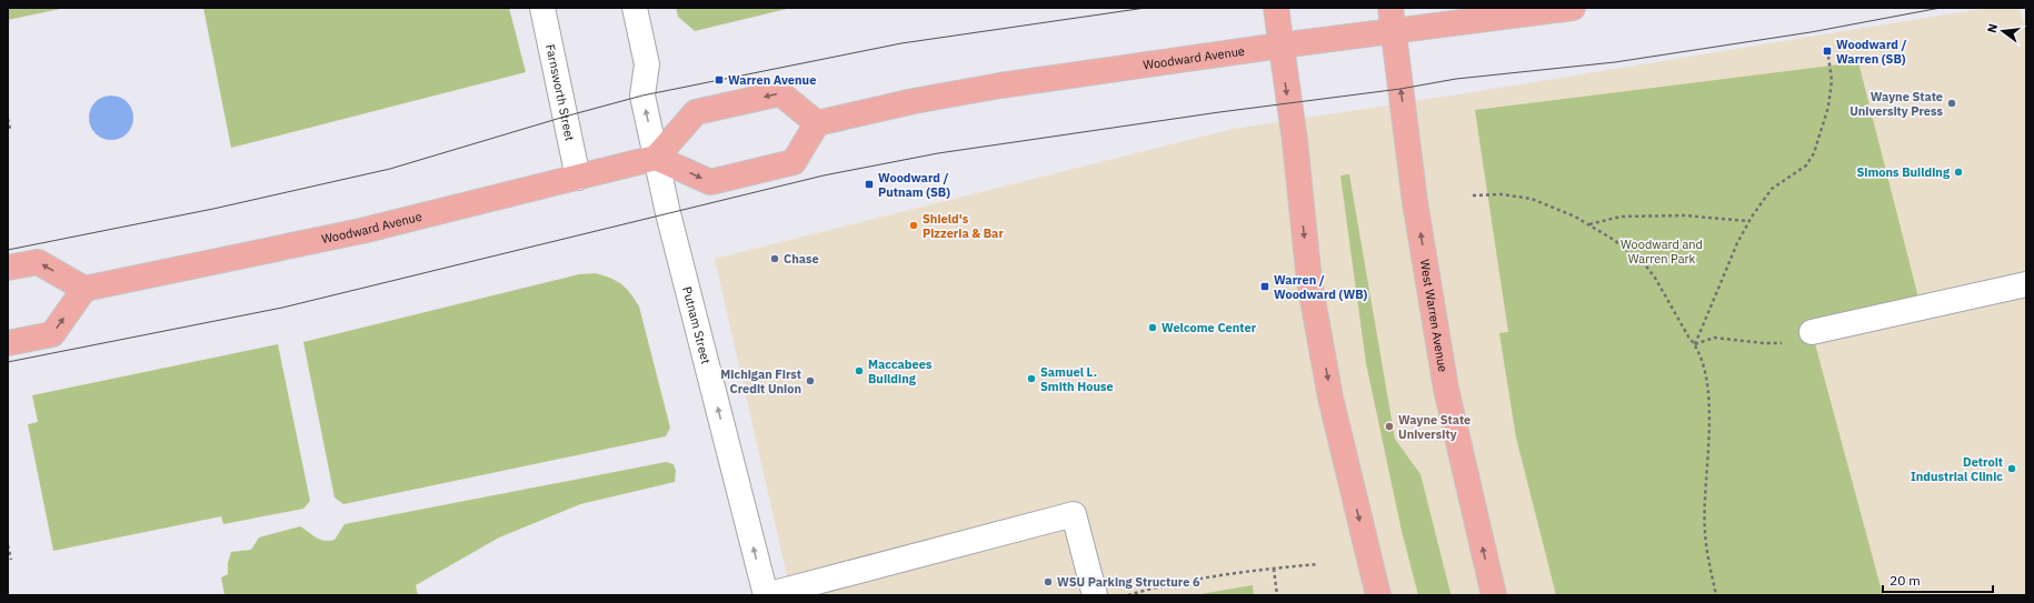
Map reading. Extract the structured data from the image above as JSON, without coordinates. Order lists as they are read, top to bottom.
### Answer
{
  "streets": {
    "main road": ["Woodward Avenue", "West Warren Avenue"],
    "street": ["Farnsworth Street", "Putnam Street"]
  },
  "crossings": [
    ["Woodward Avenue", "Farnsworth Street"],
    ["Woodward Avenue", "West Warren Avenue"],
    ["Woodward Avenue", "Putnam Street"]
  ],
  "one_way": ["Putnam Street"],
  "parks": ["Woodward and Warren Park"],
  "places": {
    "transit": [
      "Woodward / Warren (SB)",
      "Warren Avenue",
      "Woodward / Putnam (SB)",
      "Warren / Woodward (WB)"
    ],
    "other": [
      "Wayne State University Press",
      "Simons Building",
      "Shield's Pizzeria & Bar",
      "Chase",
      "Welcome Center",
      "Maccabees Building",
      "Samuel L. Smith House",
      "Michigan First Credit Union",
      "Wayne State University",
      "Detroit Industrial Clinic",
      "WSU Parking Structure 6"
    ]
  },
  "scale_bar": "20 m",
  "north": "left"
}
